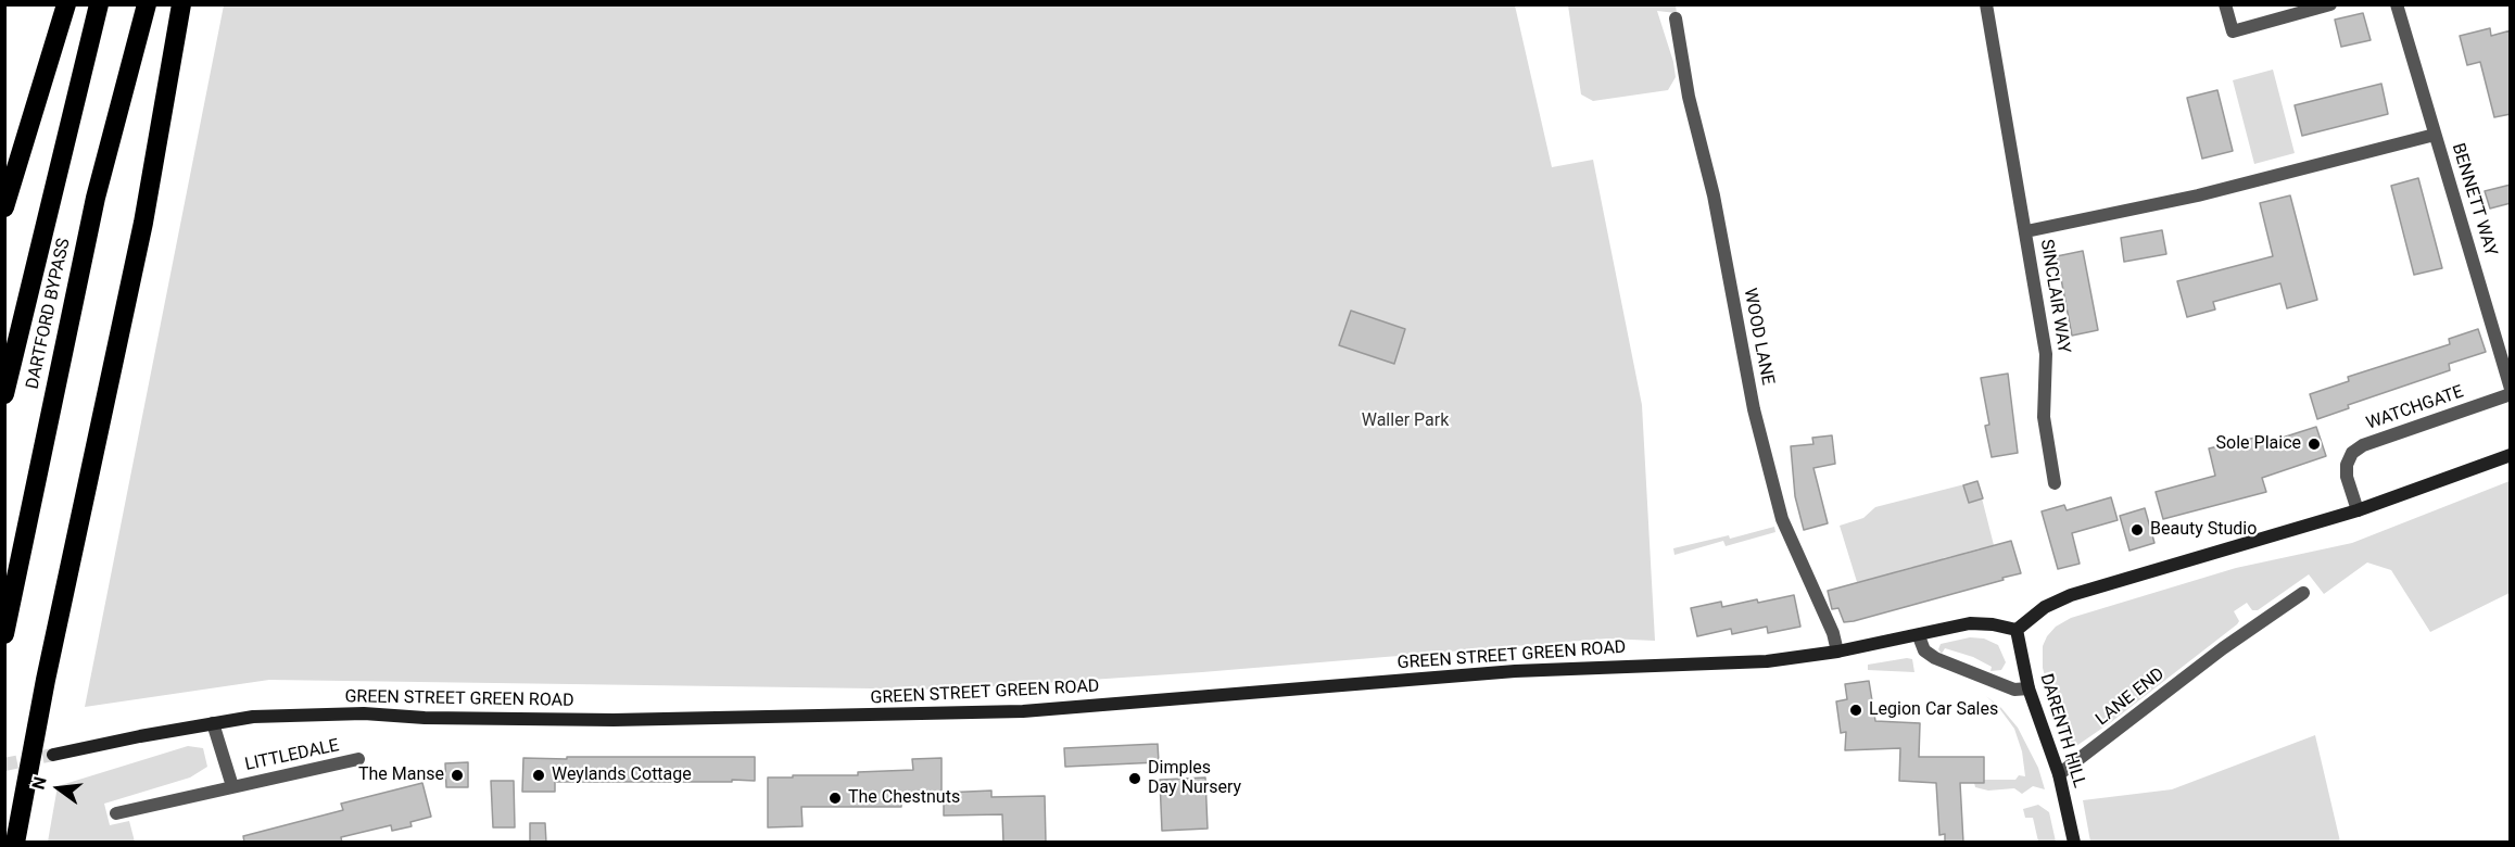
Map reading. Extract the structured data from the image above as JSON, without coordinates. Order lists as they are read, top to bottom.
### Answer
{
  "streets": {
    "highway": ["DARTFORD BYPASS"],
    "main road": ["GREEN STREET GREEN ROAD", "DARENTH HILL"],
    "street": [
      "BENNETT WAY",
      "SINCLAIR WAY",
      "WOOD LANE",
      "WATCHGATE",
      "LANE END",
      "LITTLEDALE"
    ]
  },
  "crossings": [
    ["BENNETT WAY", "SINCLAIR WAY"],
    ["WOOD LANE", "GREEN STREET GREEN ROAD"],
    ["GREEN STREET GREEN ROAD", "DARENTH HILL"],
    ["GREEN STREET GREEN ROAD", "LITTLEDALE"],
    ["LANE END", "DARENTH HILL"]
  ],
  "parks": ["Waller Park"],
  "places": [
    "Sole Plaice",
    "Beauty Studio",
    "Legion Car Sales",
    "The Manse",
    "Weylands Cottage",
    "Dimples Day Nursery",
    "The Chestnuts"
  ],
  "north": "left"
}
